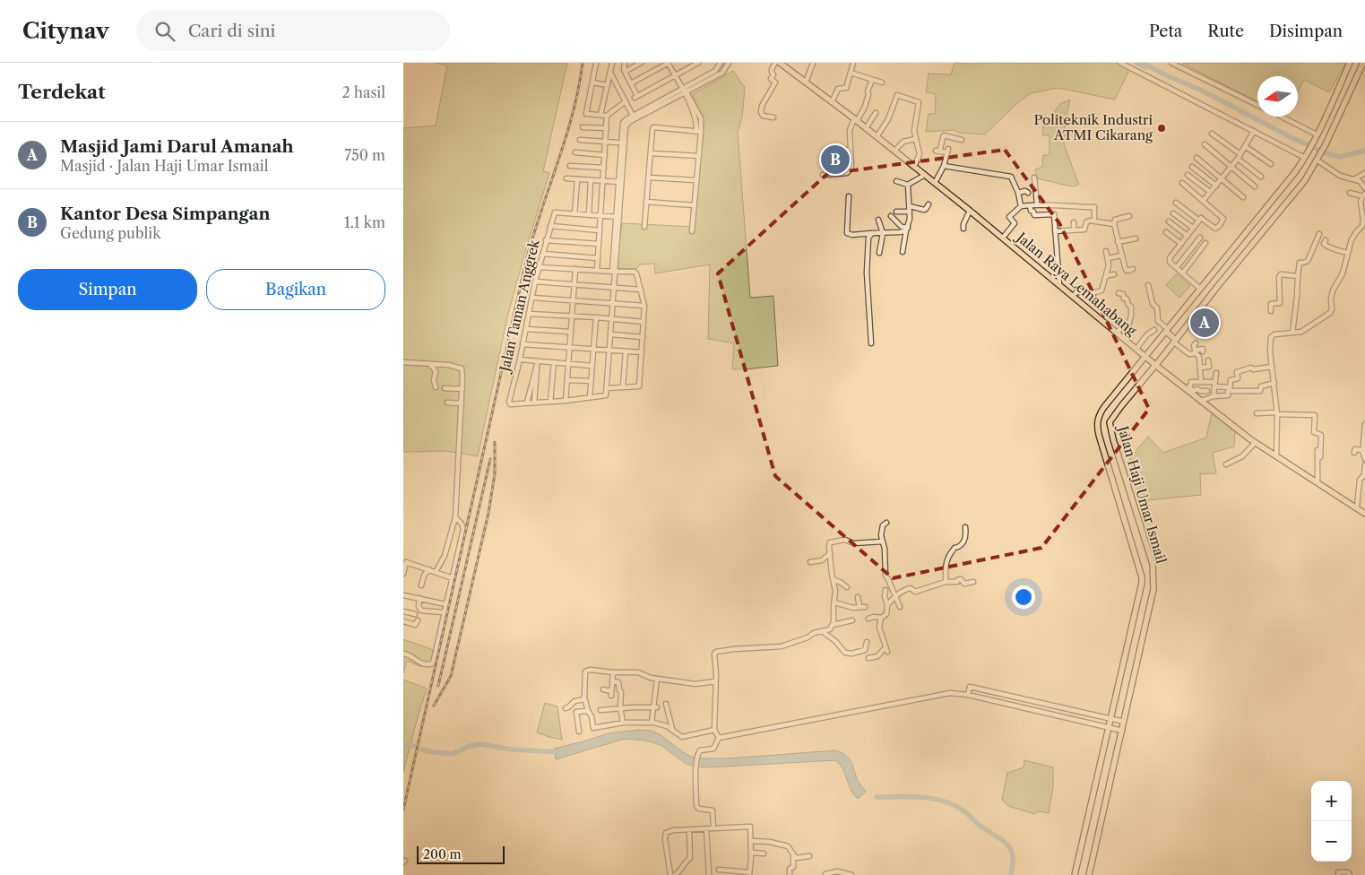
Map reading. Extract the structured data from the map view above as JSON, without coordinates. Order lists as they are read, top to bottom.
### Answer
{
  "streets": {
    "main road": ["Jalan Raya Lemahabang", "Jalan Haji Umar Ismail"],
    "street": ["Jalan Taman Anggrek"]
  },
  "crossings": [
    ["Jalan Raya Lemahabang", "Jalan Haji Umar Ismail"]
  ],
  "places": ["Politeknik Industri ATMI Cikarang"],
  "scale_bar": "200 m",
  "north": "left",
  "page": {
    "header": "Citynav",
    "search": "Cari di sini",
    "nav": ["Peta", "Rute", "Disimpan"],
    "heading": ["Terdekat", "2 hasil"],
    "list": [
      {
        "mark": "A",
        "name": "Masjid Jami Darul Amanah",
        "note": "Masjid · Jalan Haji Umar Ismail",
        "value": "750 m"
      },
      {
        "mark": "B",
        "name": "Kantor Desa Simpangan",
        "note": "Gedung publik",
        "value": "1.1 km"
      }
    ],
    "pins": ["B", "A"],
    "buttons": ["Simpan", "Bagikan"],
    "map_buttons": ["+", "−"],
    "scale": "200 m"
  }
}
